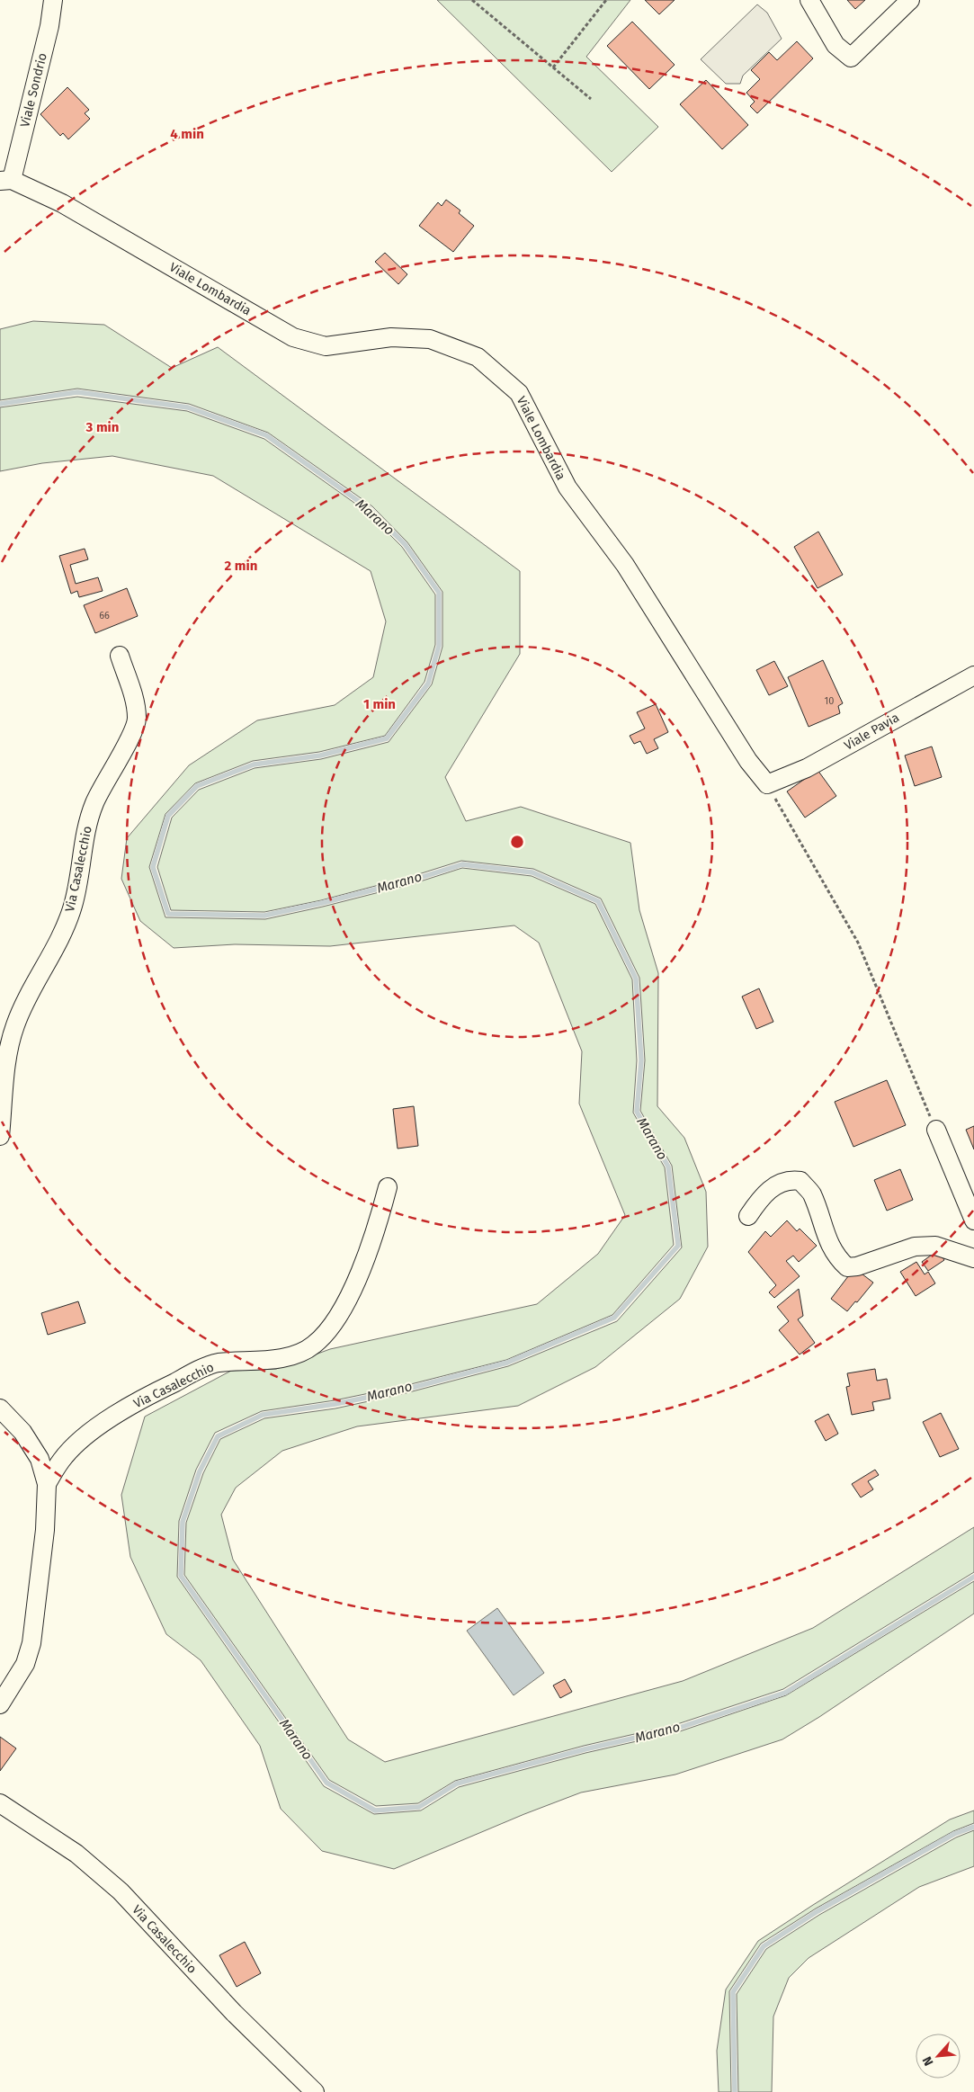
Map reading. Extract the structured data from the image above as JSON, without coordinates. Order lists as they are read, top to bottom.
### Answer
{
  "streets": {
    "street": [
      "Viale Sondrio",
      "Viale Lombardia",
      "Viale Pavia",
      "Via Casalecchio"
    ]
  },
  "crossings": [
    ["Viale Sondrio", "Viale Lombardia"],
    ["Viale Lombardia", "Viale Pavia"]
  ],
  "water": ["Marano"],
  "house_numbers": ["66", "10"],
  "north": "bottom left",
  "rings": [
    "4 min",
    "3 min",
    "2 min",
    "1 min"
  ]
}
